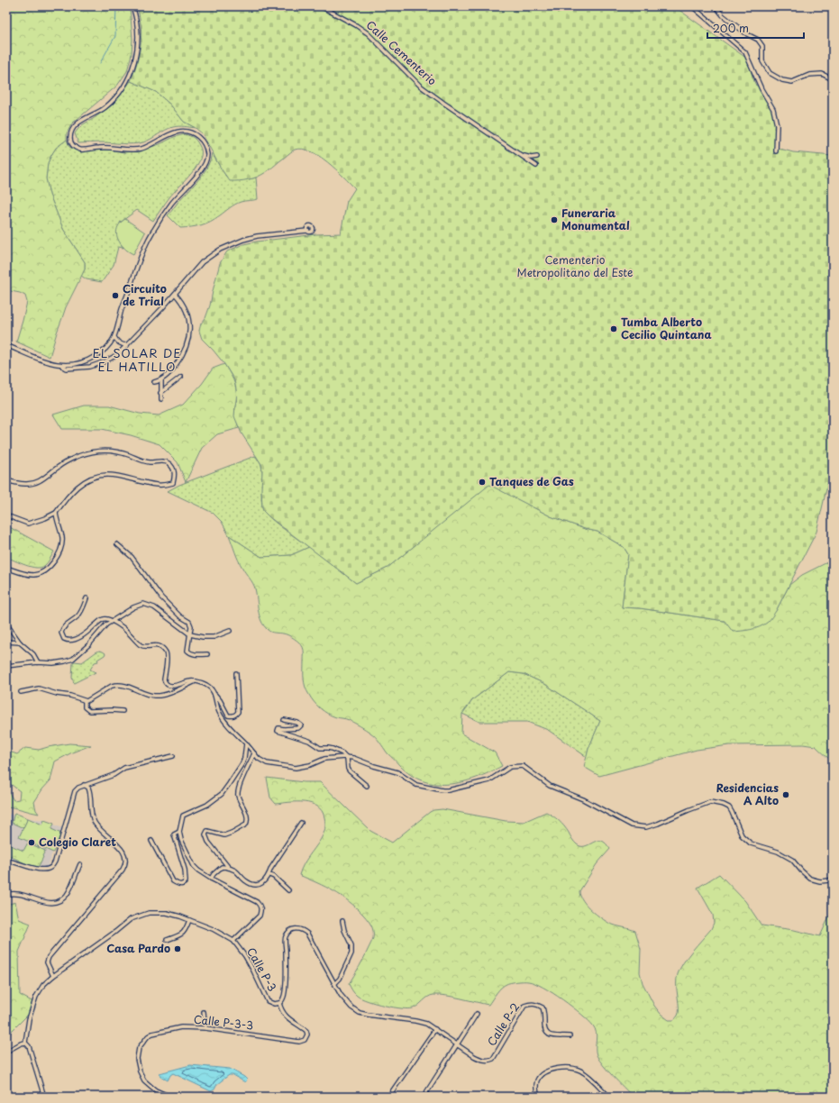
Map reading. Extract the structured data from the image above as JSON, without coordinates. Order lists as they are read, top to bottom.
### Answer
{
  "streets": {
    "street": [
      "Calle Cementerio",
      "Calle P-3",
      "Calle P-3-3",
      "Calle P-2"
    ]
  },
  "crossings": [
    ["Calle P-3", "Calle P-3-3"],
    ["Calle P-3", "Calle P-2"]
  ],
  "districts": ["EL SOLAR DE EL HATILLO"],
  "parks": ["Cementerio Metropolitano del Este"],
  "places": [
    "Funeraria Monumental",
    "Circuito de Trial",
    "Tumba Alberto Cecilio Quintana",
    "Tanques de Gas",
    "Residencias A Alto",
    "Colegio Claret",
    "Casa Pardo"
  ],
  "scale_bar": "200 m"
}
